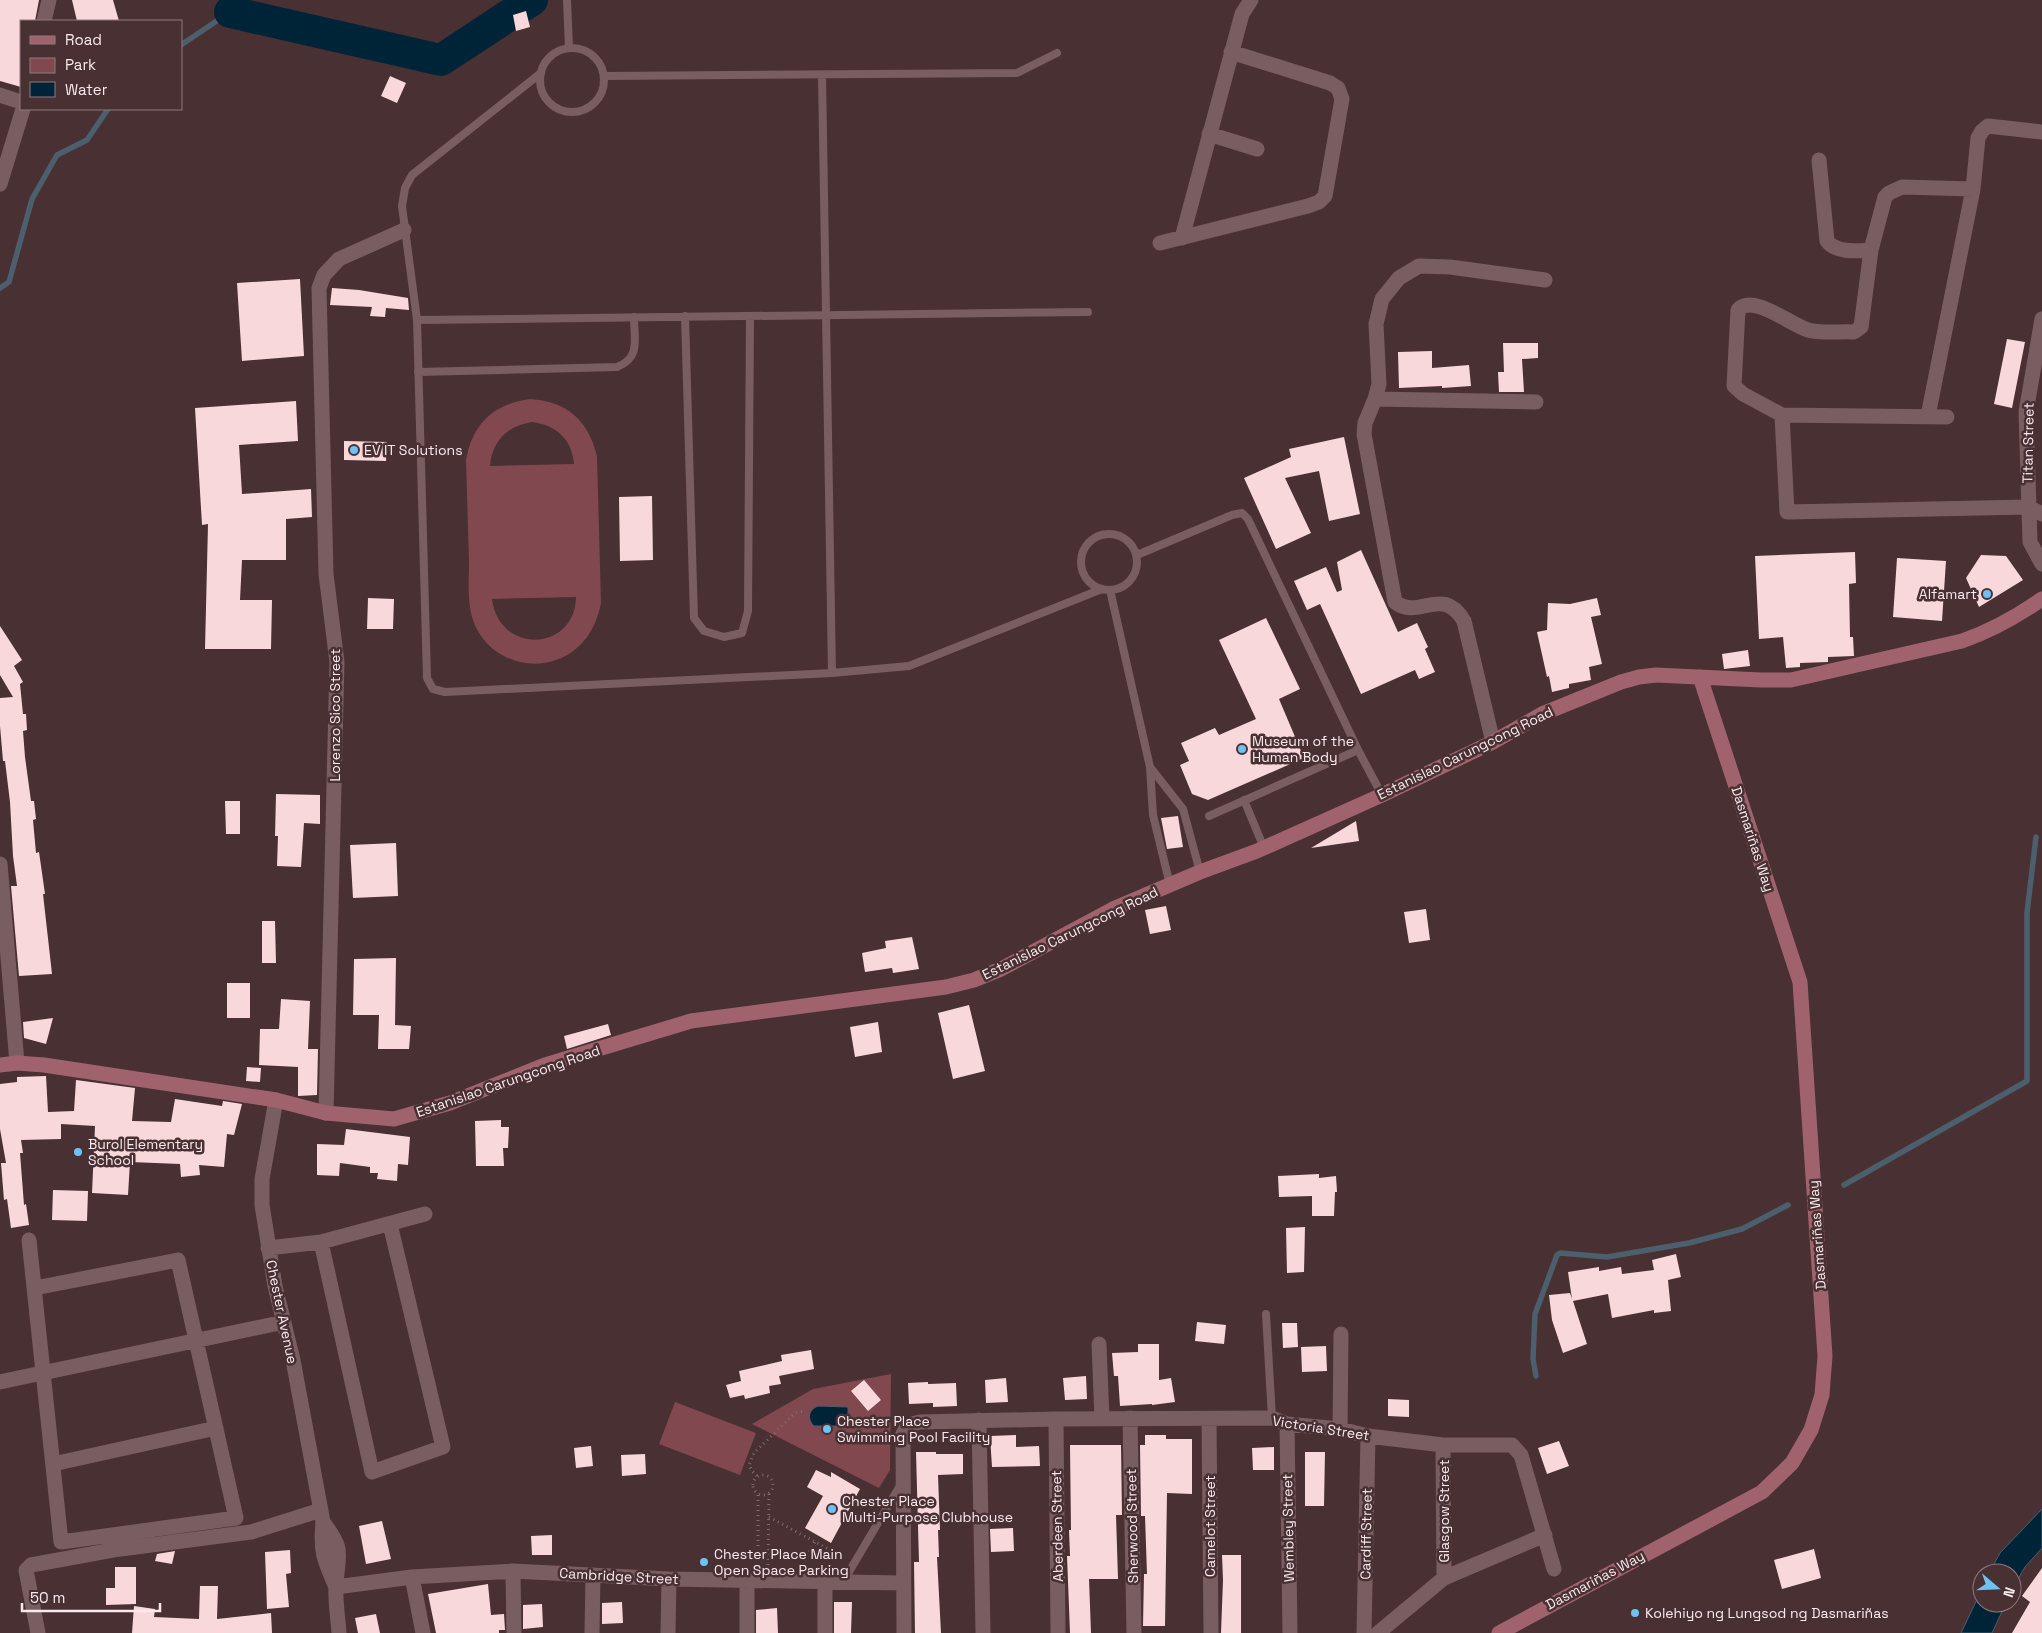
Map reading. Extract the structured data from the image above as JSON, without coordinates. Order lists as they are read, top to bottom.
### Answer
{
  "streets": {
    "street": [
      "Titan Street",
      "Lorenzo Sico Street",
      "Estanislao Carungcong Road",
      "Dasmariñas Way",
      "Chester Avenue",
      "Victoria Street",
      "Glasgow Street",
      "Aberdeen Street",
      "Sherwood Street",
      "Camelot Street",
      "Wembley Street",
      "Cardiff Street",
      "Cambridge Street"
    ]
  },
  "crossings": [
    ["Lorenzo Sico Street", "Estanislao Carungcong Road"],
    ["Estanislao Carungcong Road", "Dasmariñas Way"],
    ["Estanislao Carungcong Road", "Chester Avenue"],
    ["Chester Avenue", "Cambridge Street"],
    ["Victoria Street", "Glasgow Street"],
    ["Victoria Street", "Aberdeen Street"],
    ["Victoria Street", "Sherwood Street"],
    ["Victoria Street", "Camelot Street"],
    ["Victoria Street", "Wembley Street"],
    ["Victoria Street", "Cardiff Street"]
  ],
  "places": [
    "EV IT Solutions",
    "Alfamart",
    "Museum of the Human Body",
    "Burol Elementary School",
    "Chester Place Swimming Pool Facility",
    "Chester Place Multi-Purpose Clubhouse",
    "Chester Place Main Open Space Parking",
    "Kolehiyo ng Lungsod ng Dasmariñas"
  ],
  "legend": ["Road", "Park", "Water"],
  "scale_bar": "50 m",
  "north": "right"
}
